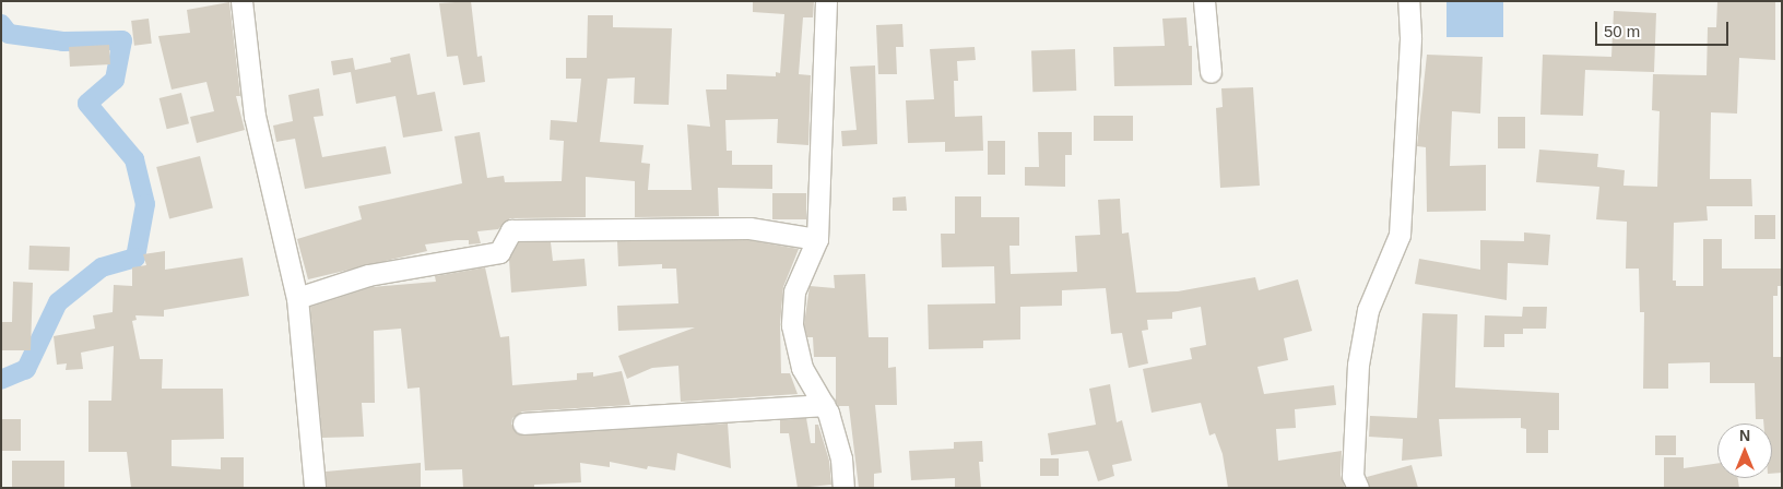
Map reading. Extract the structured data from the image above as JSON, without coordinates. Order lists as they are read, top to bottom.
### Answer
{
  "scale_bar": "50 m",
  "north": "top"
}
